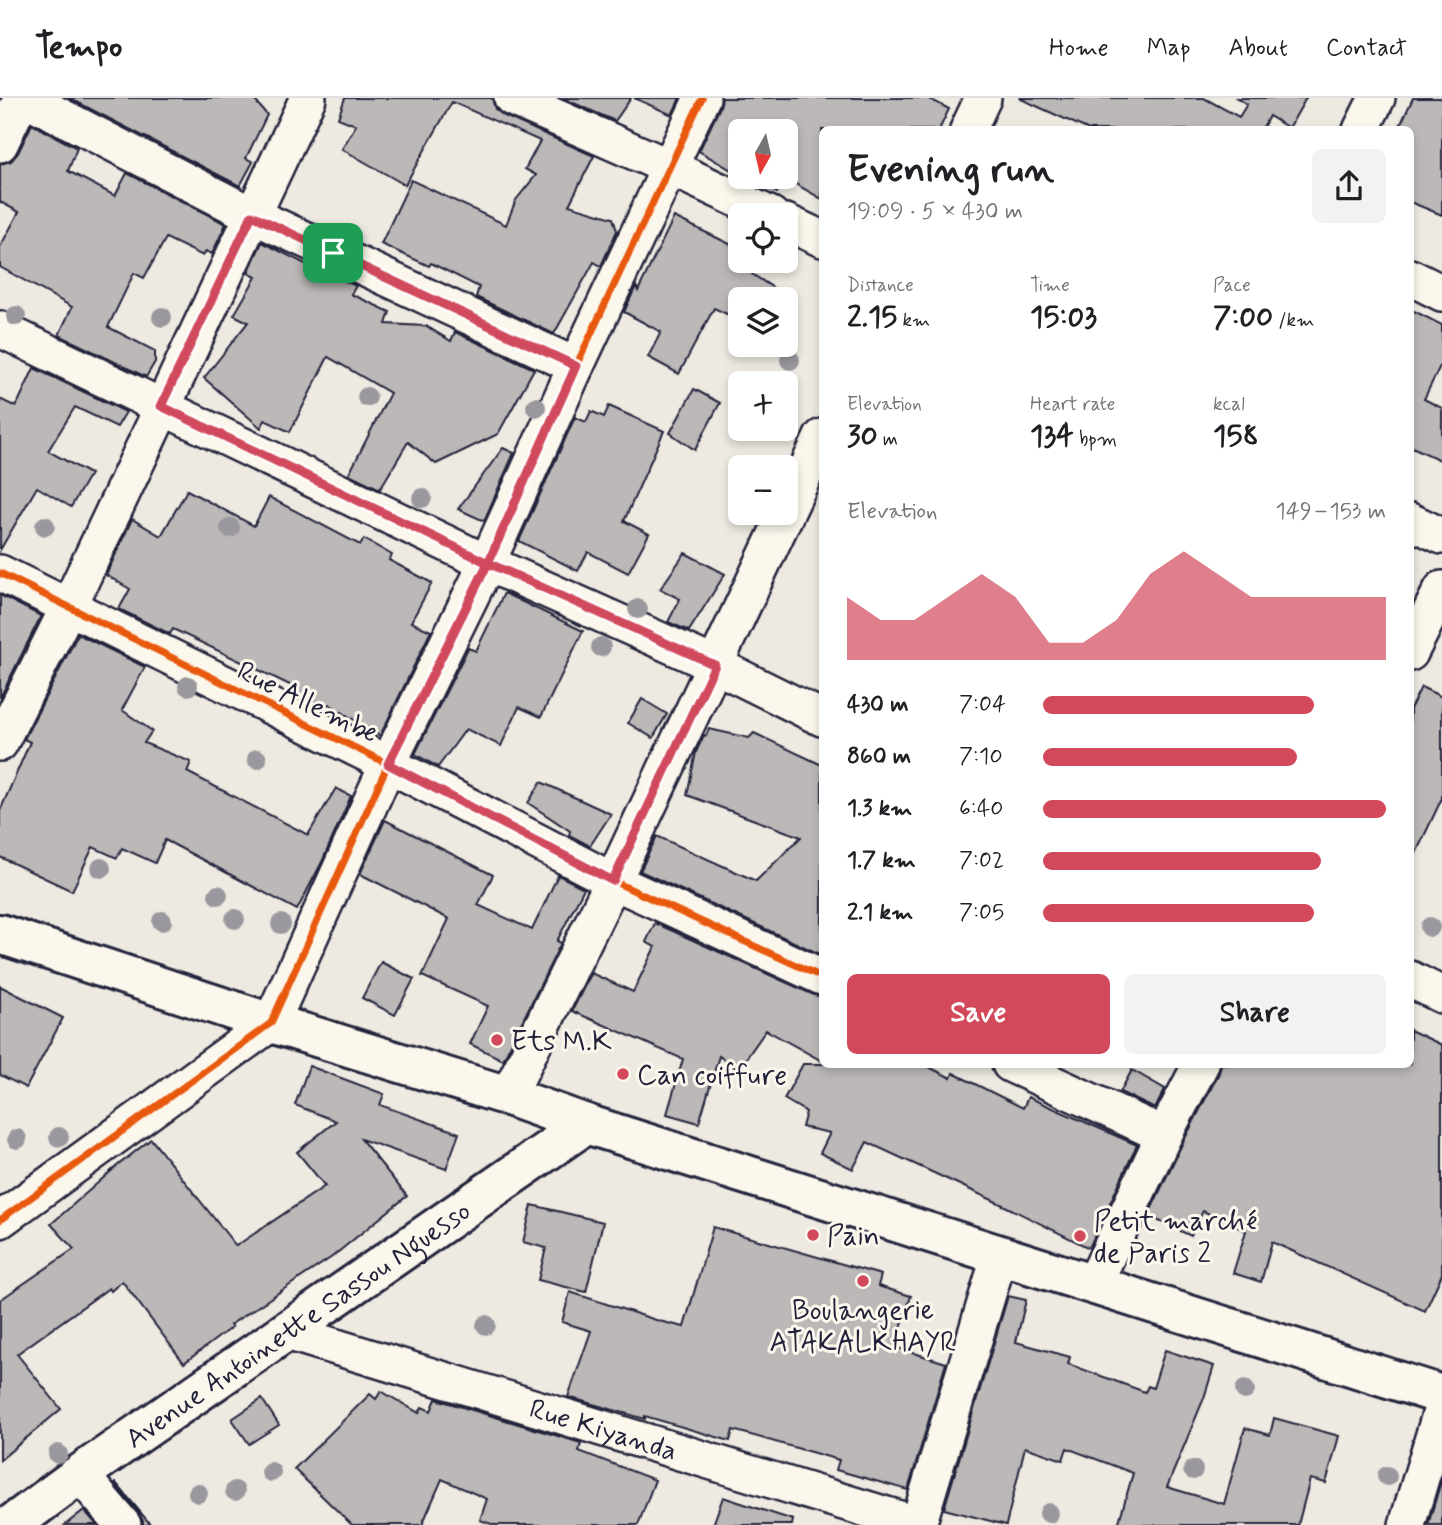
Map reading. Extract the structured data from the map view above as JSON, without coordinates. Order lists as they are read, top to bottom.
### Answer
{
  "streets": {
    "main road": ["Avenue Antoinette Sassou Nguesso"],
    "street": ["Rue Allembe", "Rue Kiyanda"]
  },
  "crossings": [
    ["Avenue Antoinette Sassou Nguesso", "Rue Kiyanda"]
  ],
  "places": [
    "Ets M.K",
    "Can coiffure",
    "Pain",
    "Petit marché de Paris 2",
    "Boulangerie ATAKALKHAYR"
  ],
  "north": "bottom",
  "page": {
    "header": "Tempo",
    "nav": [
      "Home",
      "Map",
      "About",
      "Contact"
    ],
    "map_buttons": ["+", "−"],
    "heading": ["Evening run", "19:09 · 5 × 430 m"],
    "stats": [
      ["Distance", "2.15 km"],
      ["Time", "15:03"],
      ["Pace", "7:00 /km"],
      ["Elevation", "30 m"],
      ["Heart rate", "134 bpm"],
      ["kcal", "158"]
    ],
    "chart": ["Elevation", "149–153 m"],
    "list": [
      {
        "name": "430 m",
        "note": "7:04"
      },
      {
        "name": "860 m",
        "note": "7:10"
      },
      {
        "name": "1.3 km",
        "note": "6:40"
      },
      {
        "name": "1.7 km",
        "note": "7:02"
      },
      {
        "name": "2.1 km",
        "note": "7:05"
      }
    ],
    "buttons": ["Save", "Share"]
  }
}
